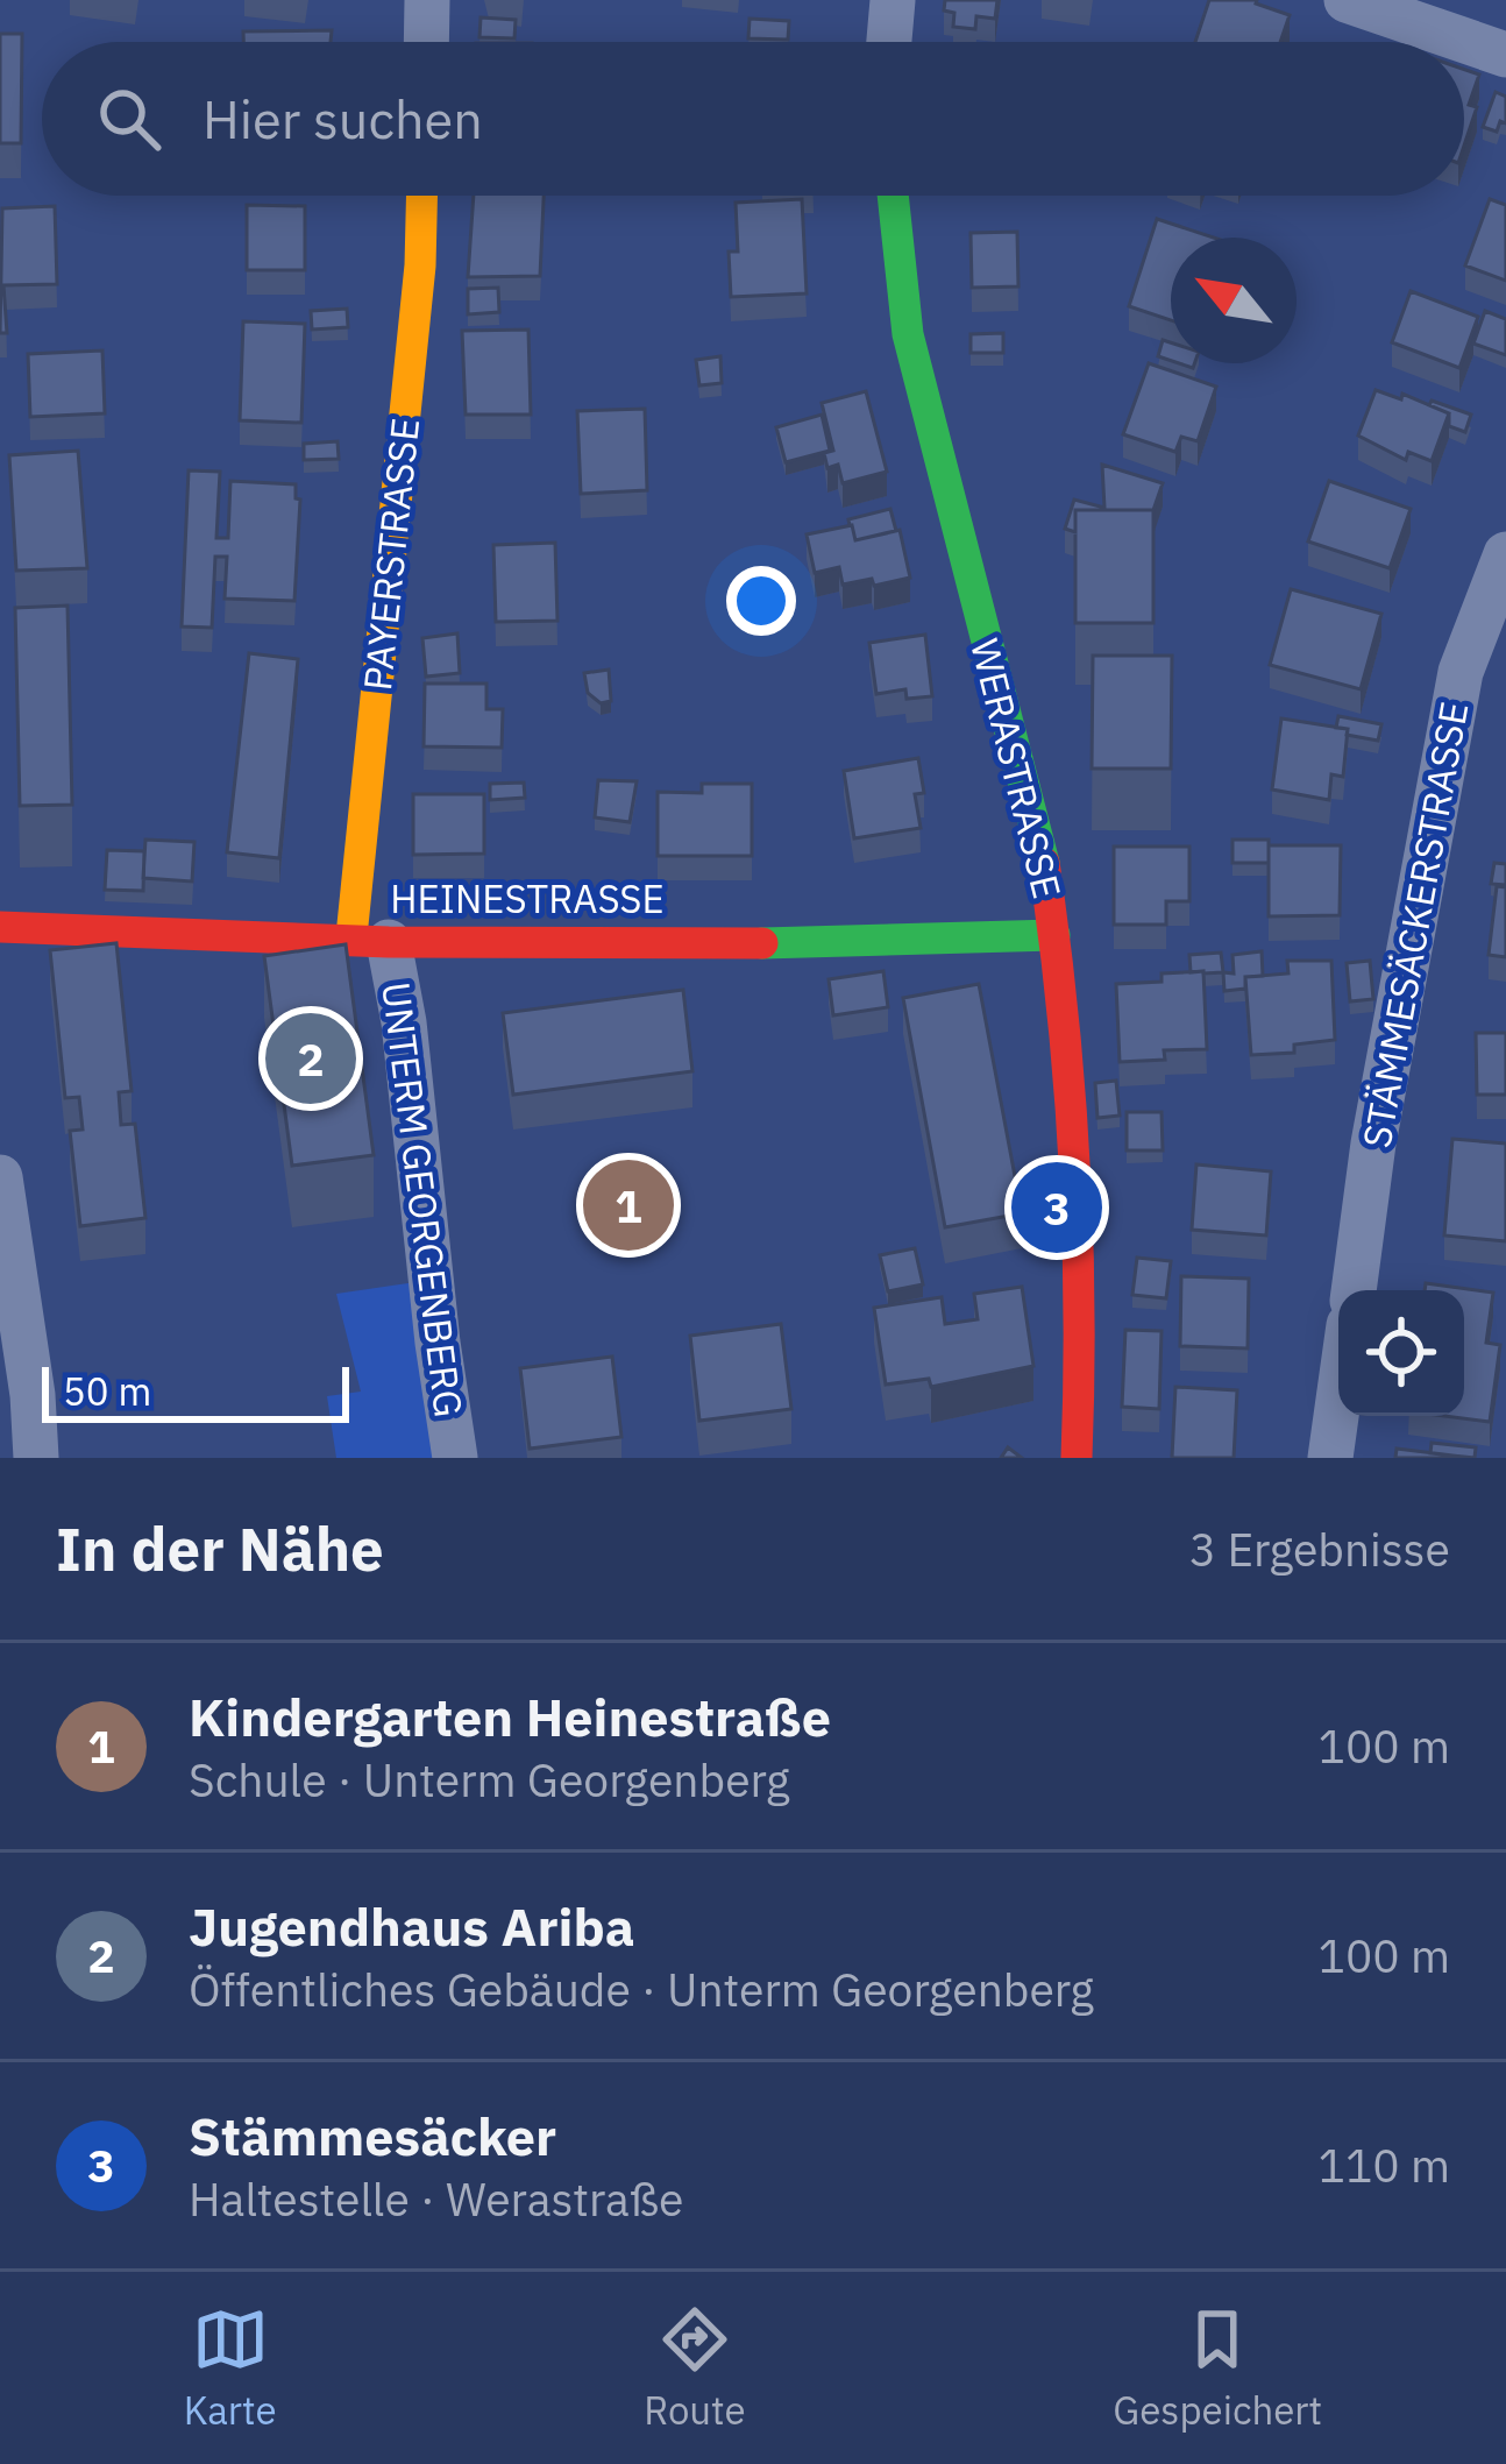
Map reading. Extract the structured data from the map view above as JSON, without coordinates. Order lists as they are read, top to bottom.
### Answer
{
  "streets": {
    "street": [
      "PAYERSTRASSE",
      "WERASTRASSE",
      "HEINESTRASSE",
      "STÄMMESÄCKERSTRASSE",
      "UNTERM GEORGENBERG"
    ]
  },
  "crossings": [
    ["PAYERSTRASSE", "HEINESTRASSE"],
    ["PAYERSTRASSE", "UNTERM GEORGENBERG"],
    ["WERASTRASSE", "HEINESTRASSE"],
    ["HEINESTRASSE", "UNTERM GEORGENBERG"]
  ],
  "scale_bar": "50 m",
  "north": "top left",
  "page": {
    "search": "Hier suchen",
    "pins": ["2", "1", "3"],
    "scale": "50 m",
    "heading": ["In der Nähe", "3 Ergebnisse"],
    "list": [
      {
        "mark": "1",
        "name": "Kindergarten Heinestraße",
        "note": "Schule · Unterm Georgenberg",
        "value": "100 m"
      },
      {
        "mark": "2",
        "name": "Jugendhaus Ariba",
        "note": "Öffentliches Gebäude · Unterm Georgenberg",
        "value": "100 m"
      },
      {
        "mark": "3",
        "name": "Stämmesäcker",
        "note": "Haltestelle · Werastraße",
        "value": "110 m"
      }
    ],
    "nav": ["Karte", "Route", "Gespeichert"]
  }
}
